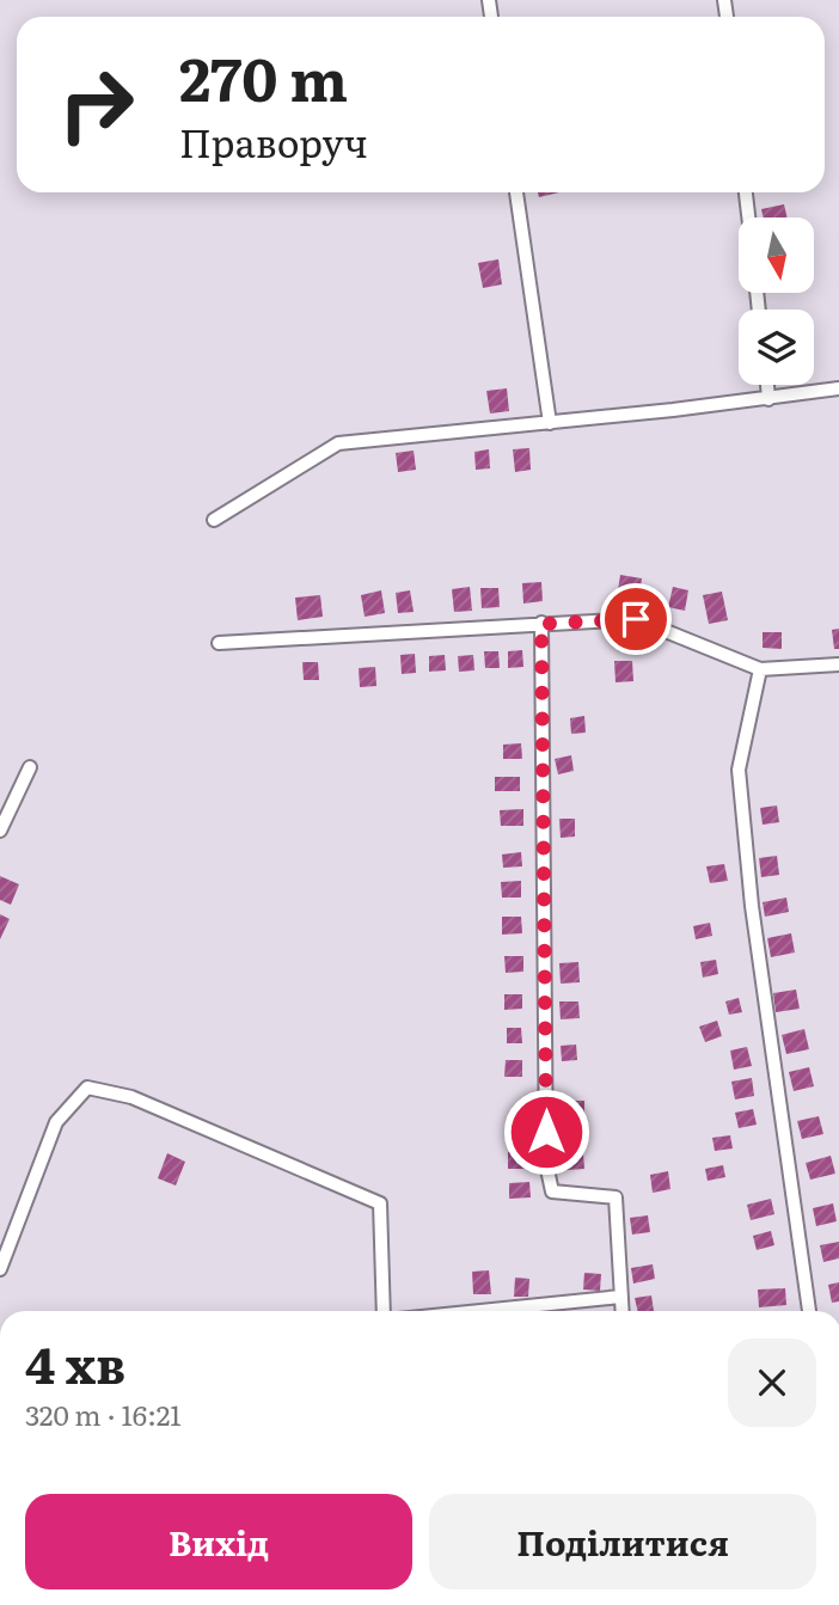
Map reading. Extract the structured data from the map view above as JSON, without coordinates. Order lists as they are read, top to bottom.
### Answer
{
  "north": "bottom",
  "page": {
    "turn": ["270 m", "Праворуч"],
    "heading": ["4 хв", "320 m · 16:21"],
    "buttons": ["Вихід", "Поділитися"]
  }
}
